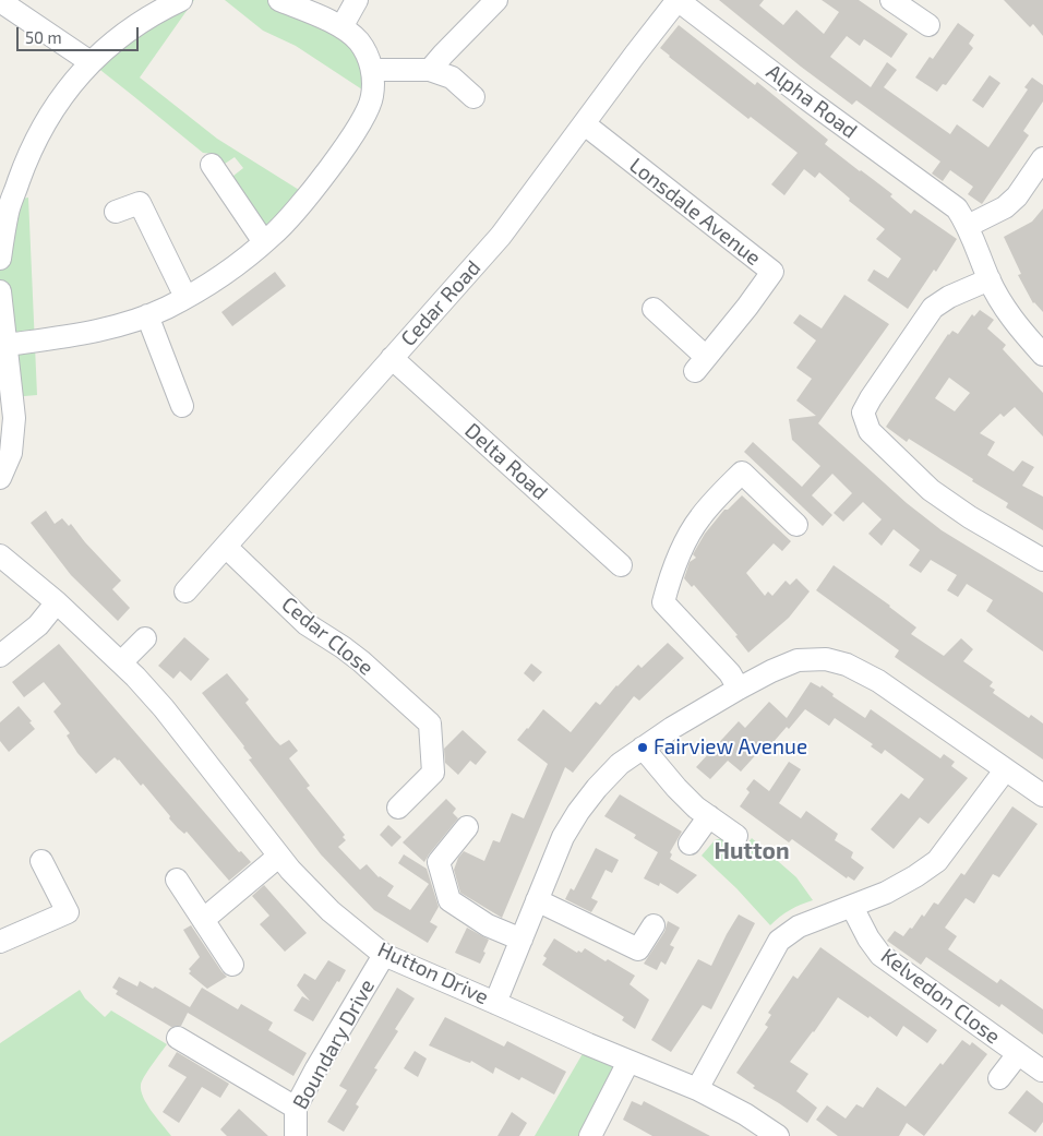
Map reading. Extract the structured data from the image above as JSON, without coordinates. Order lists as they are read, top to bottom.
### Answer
{
  "streets": {
    "street": [
      "Alpha Road",
      "Lonsdale Avenue",
      "Cedar Road",
      "Delta Road",
      "Cedar Close",
      "Hutton Drive",
      "Kelvedon Close",
      "Boundary Drive"
    ]
  },
  "crossings": [
    ["Alpha Road", "Cedar Road"],
    ["Lonsdale Avenue", "Cedar Road"],
    ["Cedar Road", "Delta Road"],
    ["Cedar Road", "Cedar Close"],
    ["Hutton Drive", "Boundary Drive"]
  ],
  "districts": ["Hutton"],
  "places": ["Fairview Avenue"],
  "scale_bar": "50 m"
}
